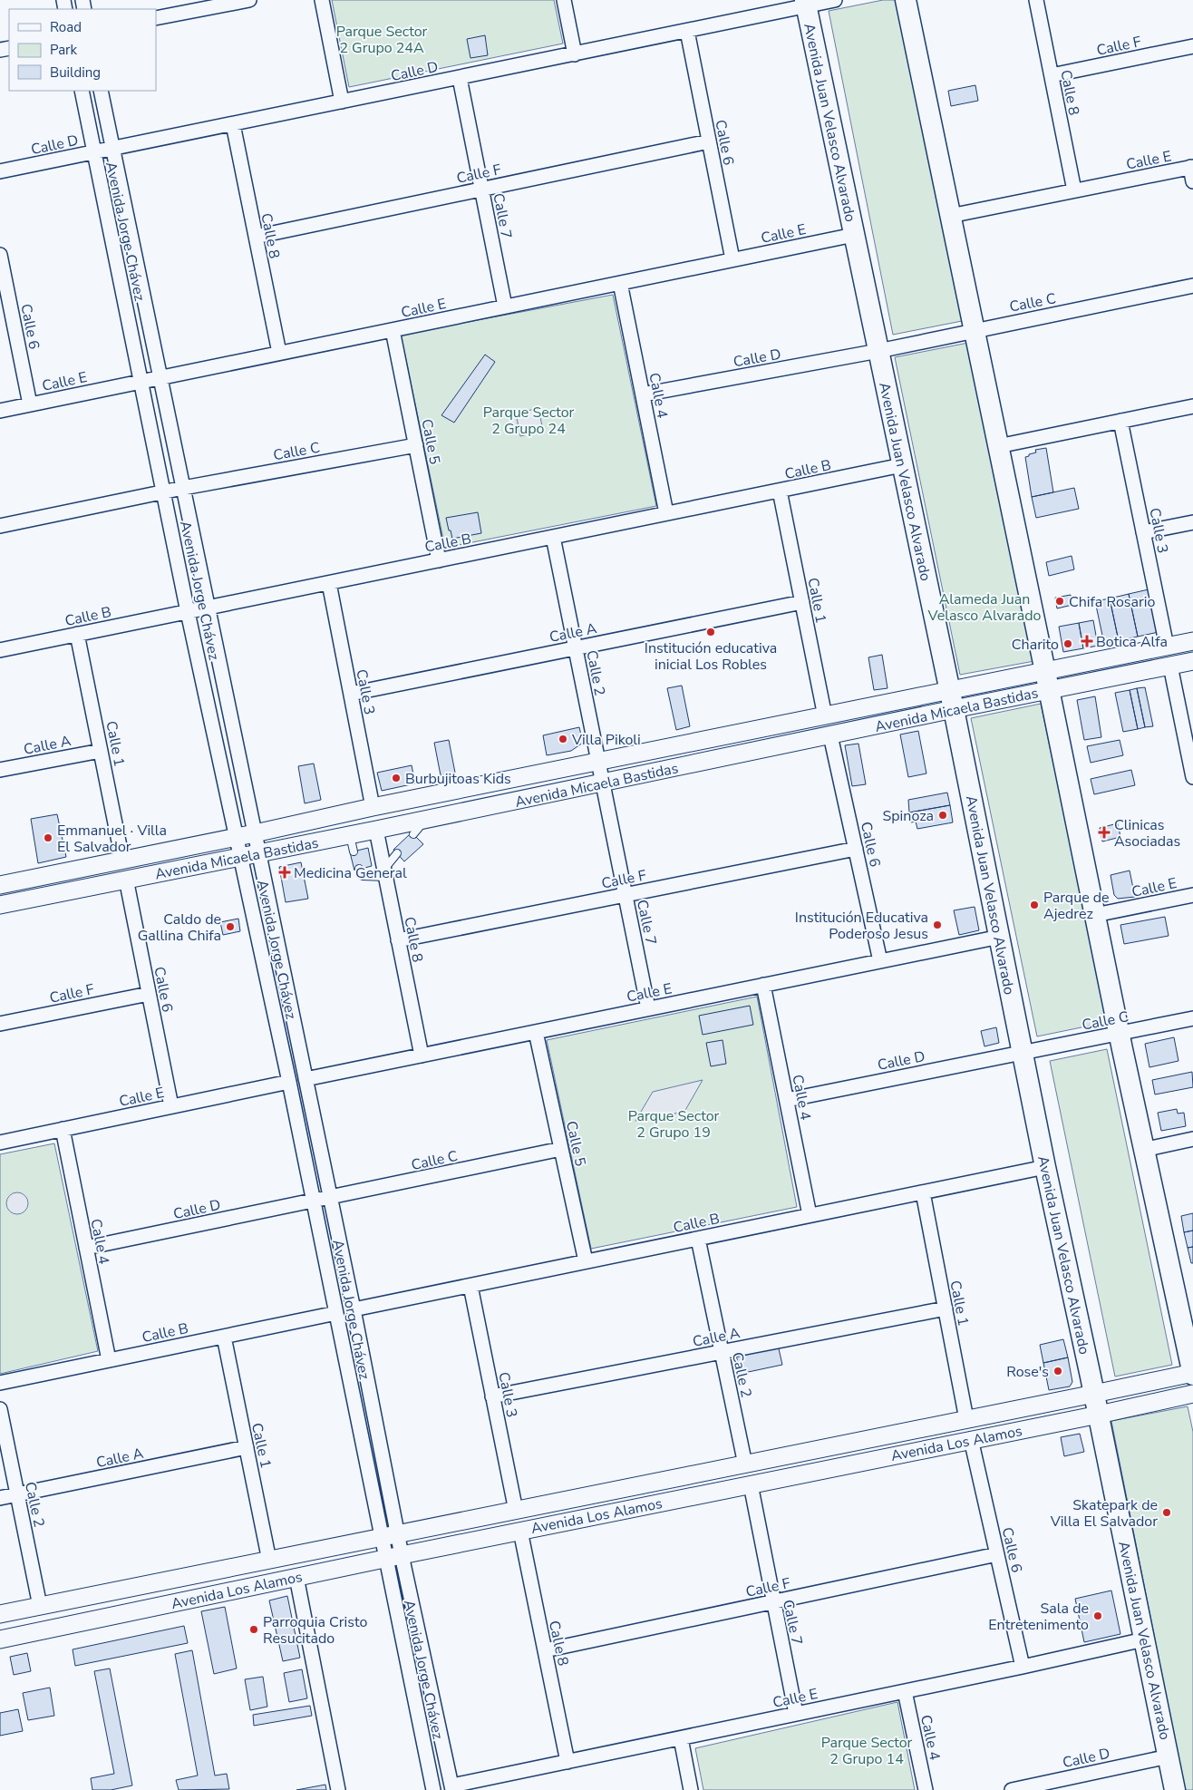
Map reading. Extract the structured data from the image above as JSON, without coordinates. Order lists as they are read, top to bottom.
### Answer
{
  "streets": {
    "main road": ["Avenida Juan Velasco Alvarado"],
    "street": [
      "Calle F",
      "Calle D",
      "Calle 8",
      "Calle 6",
      "Calle E",
      "Calle 7",
      "Avenida Jorge Chávez",
      "Calle C",
      "Calle 4",
      "Calle 5",
      "Calle B",
      "Calle 3",
      "Calle 1",
      "Calle A",
      "Calle 2",
      "Avenida Micaela Bastidas",
      "Avenida Los Alamos"
    ]
  },
  "crossings": [
    ["Calle F", "Calle 8"],
    ["Calle F", "Calle 6"],
    ["Calle F", "Calle 7"],
    ["Calle D", "Calle 8"],
    ["Calle D", "Avenida Juan Velasco Alvarado"],
    ["Calle D", "Calle 6"],
    ["Calle D", "Calle 7"],
    ["Calle D", "Avenida Jorge Chávez"],
    ["Calle D", "Calle C"],
    ["Calle D", "Calle 4"],
    ["Calle 8", "Calle E"],
    ["Calle 8", "Avenida Micaela Bastidas"],
    ["Calle 8", "Avenida Los Alamos"],
    ["Avenida Juan Velasco Alvarado", "Calle E"],
    ["Avenida Juan Velasco Alvarado", "Calle C"],
    ["Avenida Juan Velasco Alvarado", "Calle B"],
    ["Avenida Juan Velasco Alvarado", "Avenida Micaela Bastidas"],
    ["Avenida Juan Velasco Alvarado", "Avenida Los Alamos"],
    ["Calle 6", "Calle E"],
    ["Calle 6", "Avenida Micaela Bastidas"],
    ["Calle 6", "Avenida Los Alamos"],
    ["Calle E", "Calle 7"],
    ["Calle E", "Avenida Jorge Chávez"],
    ["Calle E", "Calle 4"],
    ["Calle E", "Calle 5"],
    ["Calle 7", "Calle 2"],
    ["Calle 7", "Avenida Micaela Bastidas"],
    ["Calle 7", "Avenida Los Alamos"],
    ["Avenida Jorge Chávez", "Calle C"],
    ["Avenida Jorge Chávez", "Calle B"],
    ["Avenida Jorge Chávez", "Avenida Micaela Bastidas"],
    ["Avenida Jorge Chávez", "Avenida Los Alamos"],
    ["Calle C", "Calle 5"],
    ["Calle 4", "Calle B"],
    ["Calle 5", "Calle B"],
    ["Calle B", "Calle 3"],
    ["Calle B", "Calle 1"],
    ["Calle B", "Calle 2"],
    ["Calle 3", "Calle A"],
    ["Calle 3", "Avenida Micaela Bastidas"],
    ["Calle 3", "Avenida Los Alamos"],
    ["Calle 1", "Calle A"],
    ["Calle 1", "Avenida Micaela Bastidas"],
    ["Calle 1", "Avenida Los Alamos"],
    ["Calle A", "Calle 2"],
    ["Calle 2", "Avenida Micaela Bastidas"],
    ["Calle 2", "Avenida Los Alamos"]
  ],
  "parks": [
    "Parque Sector 2 Grupo 24A",
    "Parque Sector 2 Grupo 24",
    "Alameda Juan Velasco Alvarado",
    "Parque Sector 2 Grupo 19",
    "Parque Sector 2 Grupo 14"
  ],
  "places": {
    "other": [
      "Chifa Rosario",
      "Institución educativa inicial Los Robles",
      "Charito",
      "Villa Pikoli",
      "Burbujitoas Kids",
      "Spinoza",
      "Emmanuel · Villa El Salvador",
      "Parque de Ajedrez",
      "Institución Educativa Poderoso Jesus",
      "Caldo de Gallina Chifa",
      "Rose's",
      "Skatepark de Villa El Salvador",
      "Sala de Entretenimento",
      "Parroquia Cristo Resucitado"
    ],
    "health": ["Botica Alfa", "Clinicas Asociadas", "Medicina General"]
  },
  "legend": ["Road", "Park", "Building"]
}
